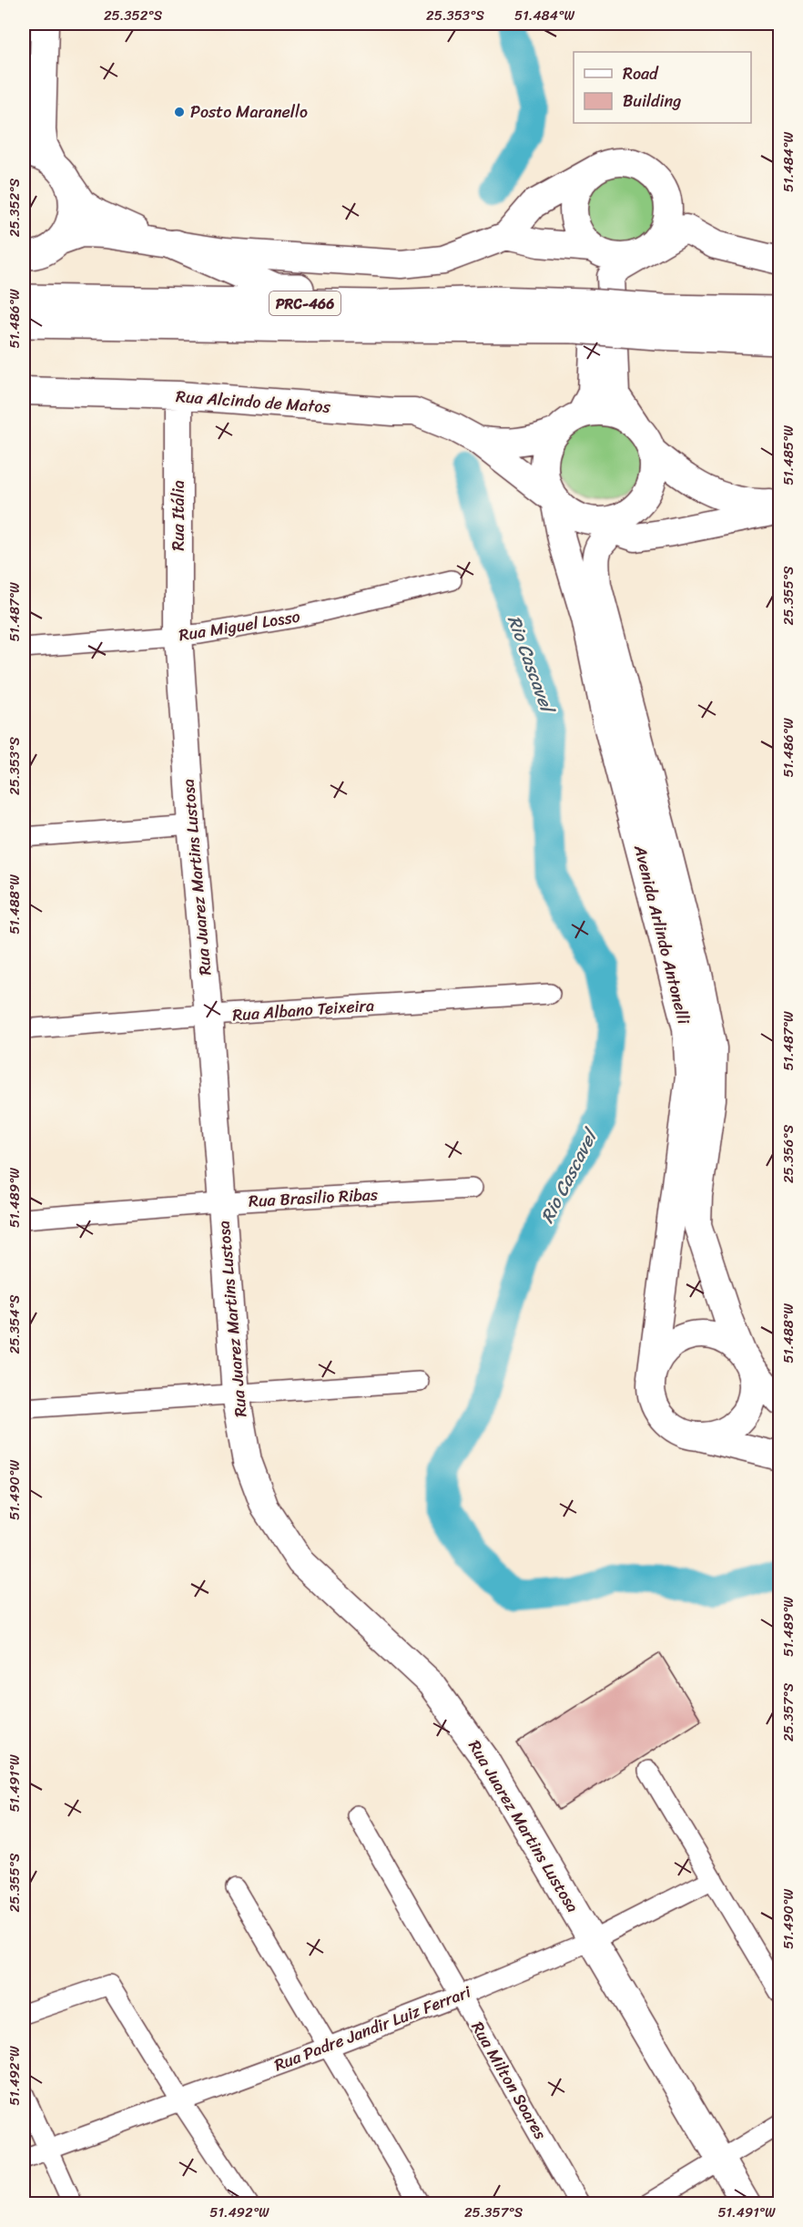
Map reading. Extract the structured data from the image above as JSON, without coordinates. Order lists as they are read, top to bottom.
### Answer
{
  "streets": {
    "highway": ["PRC-466"],
    "main road": [
      "Rua Alcindo de Matos",
      "Rua Itália",
      "Rua Juarez Martins Lustosa",
      "Avenida Arlindo Antonelli"
    ],
    "street": [
      "Rua Miguel Losso",
      "Rua Albano Teixeira",
      "Rua Brasilio Ribas",
      "Rua Padre Jandir Luiz Ferrari",
      "Rua Milton Soares"
    ]
  },
  "crossings": [
    ["Rua Alcindo de Matos", "Rua Itália"],
    ["Rua Alcindo de Matos", "Avenida Arlindo Antonelli"],
    ["Rua Itália", "Rua Miguel Losso"],
    ["Rua Itália", "Rua Juarez Martins Lustosa"],
    ["Rua Miguel Losso", "Rua Juarez Martins Lustosa"],
    ["Rua Juarez Martins Lustosa", "Rua Albano Teixeira"],
    ["Rua Juarez Martins Lustosa", "Rua Brasilio Ribas"],
    ["Rua Juarez Martins Lustosa", "Rua Padre Jandir Luiz Ferrari"],
    ["Rua Padre Jandir Luiz Ferrari", "Rua Milton Soares"]
  ],
  "water": ["Rio Cascavel"],
  "places": ["Posto Maranello"],
  "legend": ["Road", "Building"],
  "coordinates": [
    "25.352°S",
    "25.353°S",
    "51.484°W",
    "51.486°W",
    "51.485°W",
    "25.355°S",
    "51.487°W",
    "51.488°W",
    "25.356°S",
    "51.489°W",
    "25.354°S",
    "51.490°W",
    "25.357°S",
    "51.491°W",
    "51.492°W"
  ]
}
